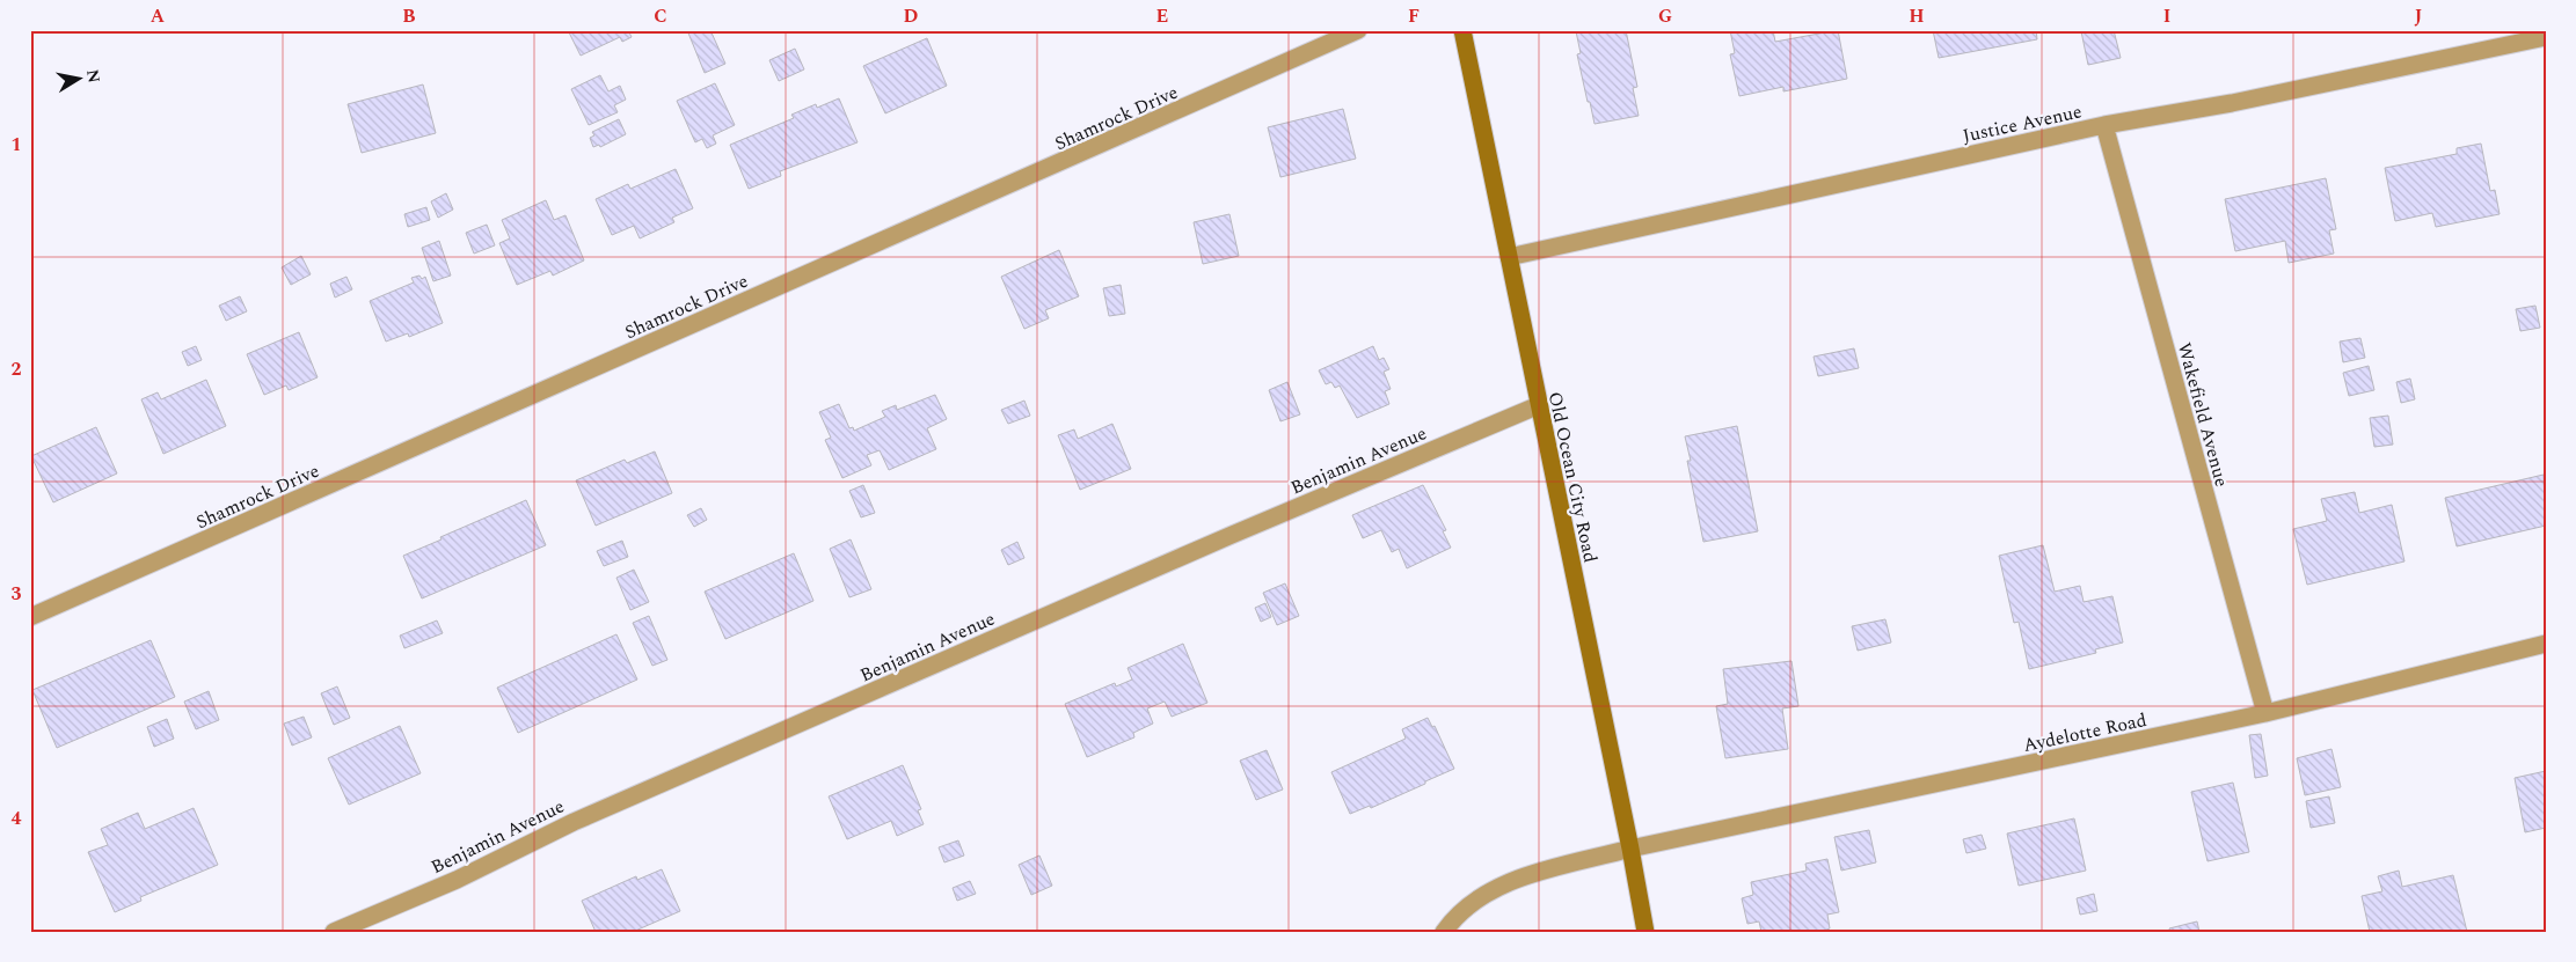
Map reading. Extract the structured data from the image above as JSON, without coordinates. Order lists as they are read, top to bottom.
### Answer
{
  "streets": {
    "main road": ["Old Ocean City Road"],
    "street": [
      "Shamrock Drive",
      "Justice Avenue",
      "Wakefield Avenue",
      "Benjamin Avenue",
      "Aydelotte Road"
    ]
  },
  "crossings": [
    ["Justice Avenue", "Wakefield Avenue"],
    ["Justice Avenue", "Old Ocean City Road"],
    ["Wakefield Avenue", "Aydelotte Road"],
    ["Benjamin Avenue", "Old Ocean City Road"],
    ["Old Ocean City Road", "Aydelotte Road"]
  ],
  "north": "right",
  "grid": {
    "columns": [
      "A",
      "B",
      "C",
      "D",
      "E",
      "F",
      "G",
      "H",
      "I",
      "J"
    ],
    "rows": [
      "1",
      "2",
      "3",
      "4"
    ]
  }
}
